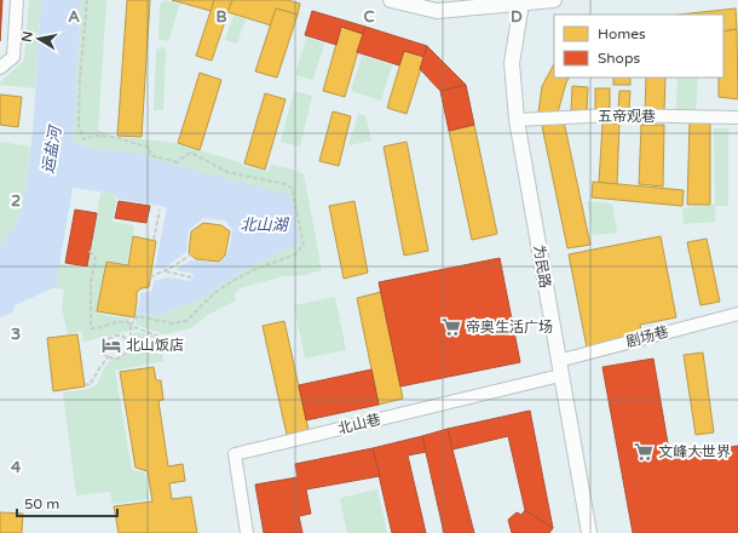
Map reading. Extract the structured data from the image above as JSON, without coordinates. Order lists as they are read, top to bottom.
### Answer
{
  "streets": {
    "street": [
      "五帝观巷",
      "为民路",
      "剧场巷",
      "北山巷"
    ]
  },
  "crossings": [
    ["五帝观巷", "为民路"],
    ["为民路", "剧场巷"],
    ["为民路", "北山巷"],
    ["剧场巷", "北山巷"]
  ],
  "water": ["运盐河", "北山湖"],
  "places": {
    "supermarket": ["帝奥生活广场", "文峰大世界"],
    "hotel": ["北山饭店"]
  },
  "legend": ["Homes", "Shops"],
  "scale_bar": "50 m",
  "north": "left",
  "grid": {
    "columns": [
      "A",
      "B",
      "C",
      "D"
    ],
    "rows": ["2", "3", "4"]
  }
}
